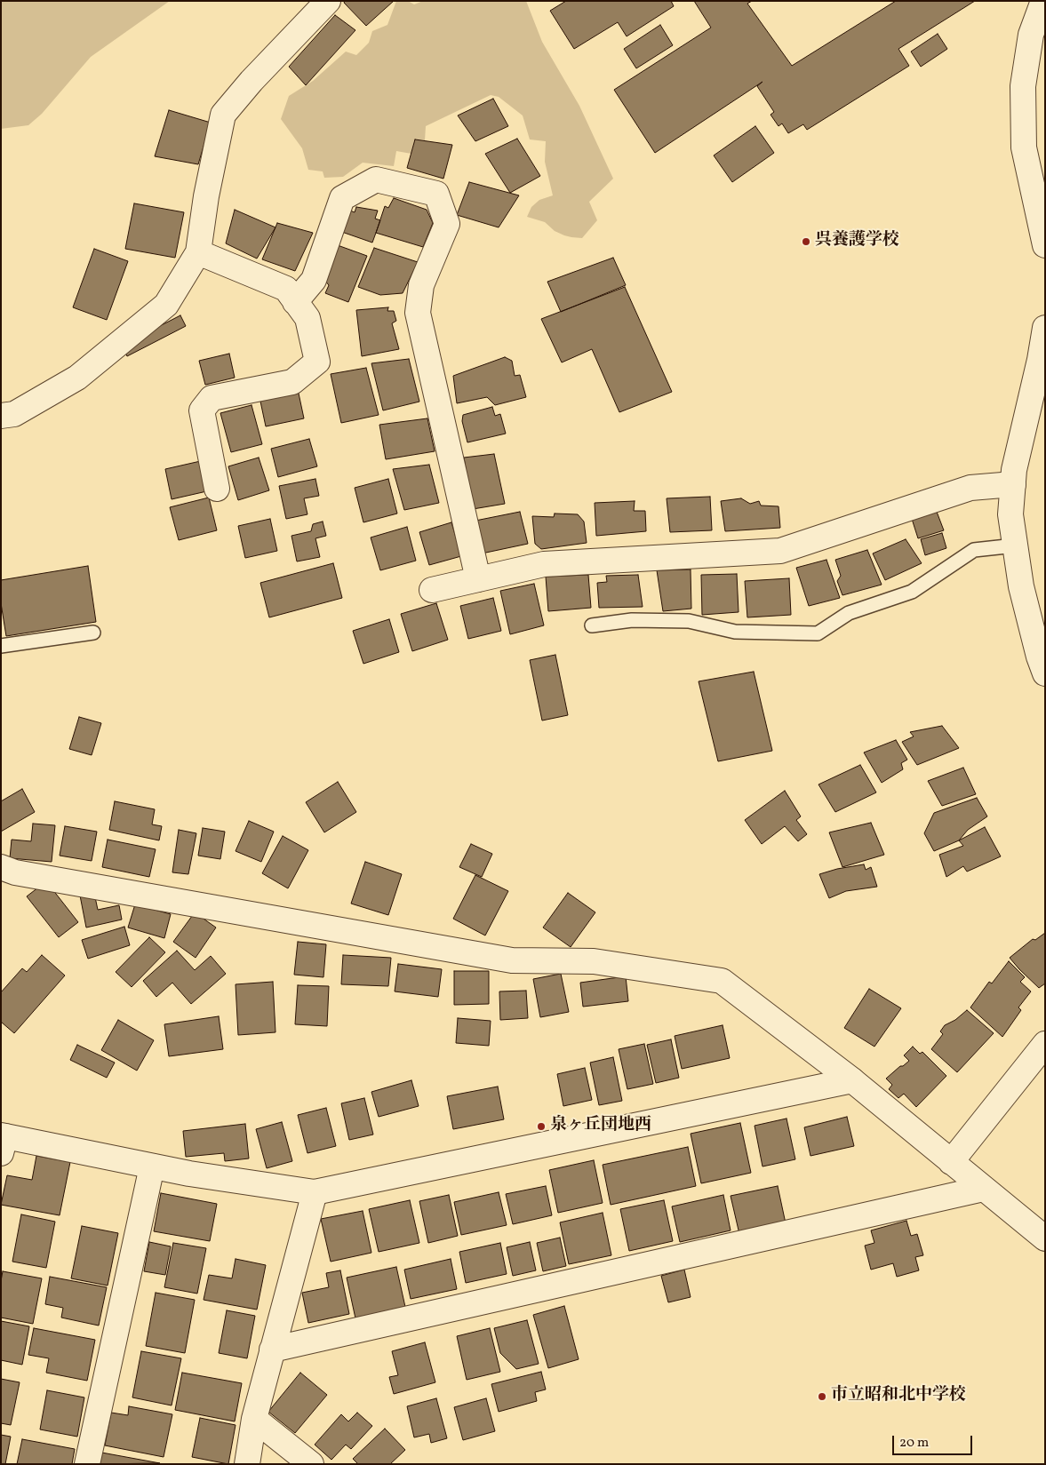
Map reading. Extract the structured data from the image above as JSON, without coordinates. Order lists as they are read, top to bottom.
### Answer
{
  "places": ["呉養護学校", "泉ヶ丘団地西", "市立昭和北中学校"],
  "scale_bar": "20 m"
}
